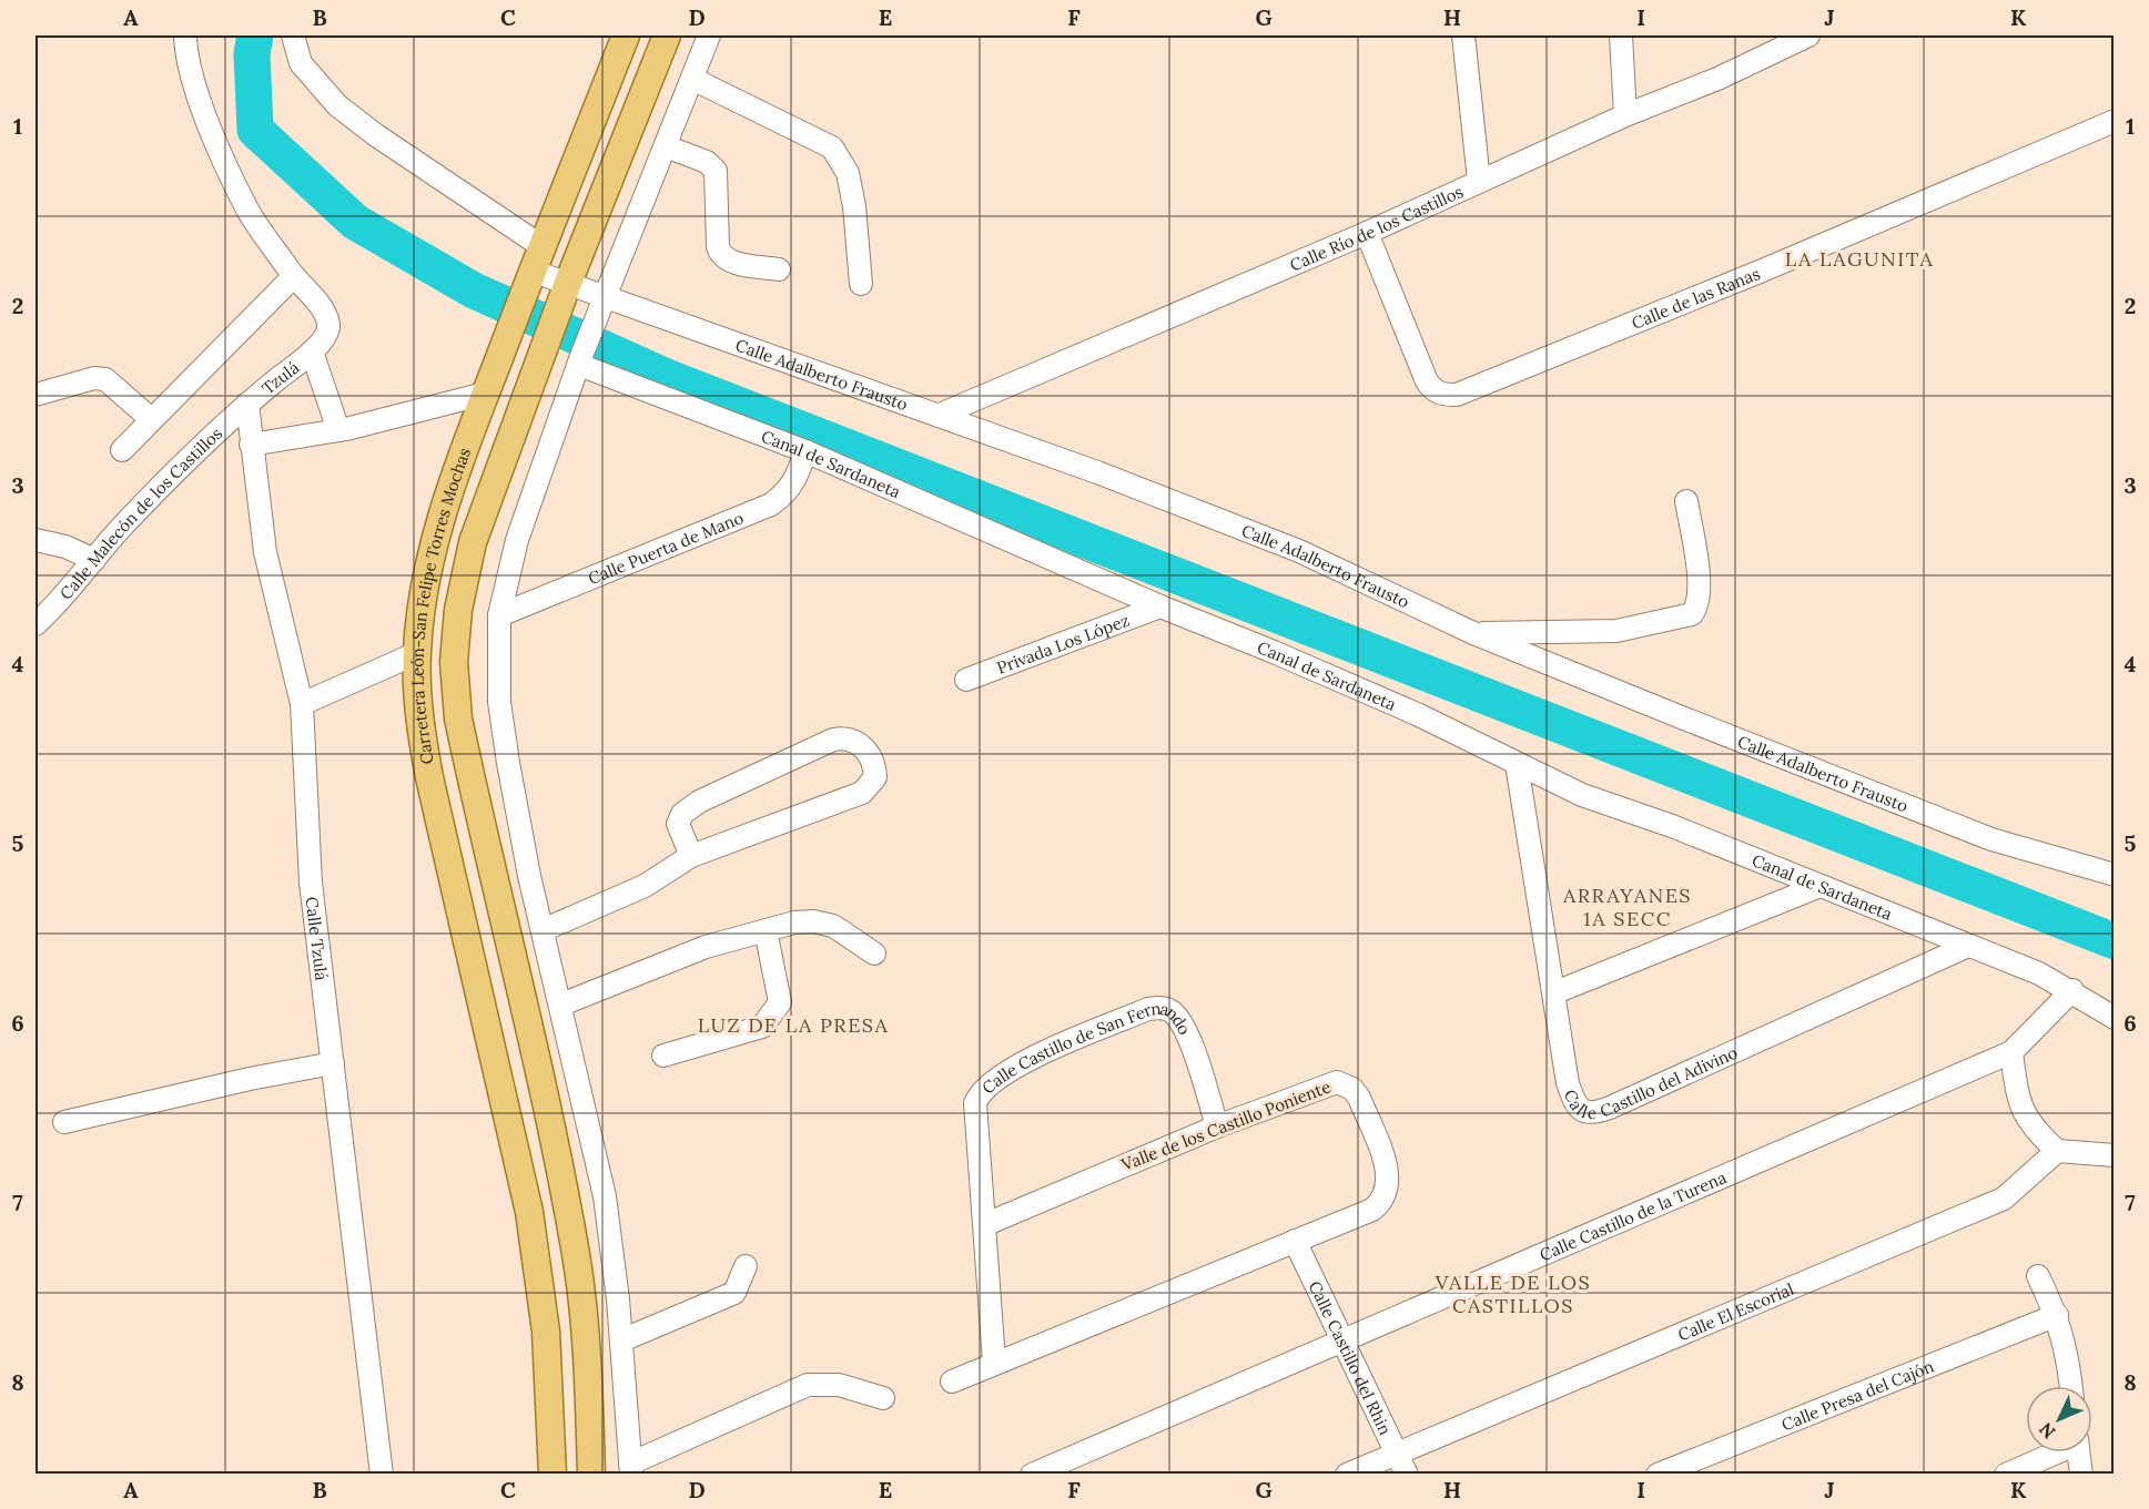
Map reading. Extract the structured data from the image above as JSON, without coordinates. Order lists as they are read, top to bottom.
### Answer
{
  "streets": {
    "main road": ["Carretera León-San Felipe Torres Mochas"],
    "street": [
      "Calle Río de los Castillos",
      "Calle de las Ranas",
      "Calle Adalberto Frausto",
      "Tzulá",
      "Canal de Sardaneta",
      "Calle Malecón de los Castillos",
      "Calle Puerta de Mano",
      "Privada Los López",
      "Calle Tzulá",
      "Calle Castillo del Adivino",
      "Calle Castillo de San Fernando",
      "Valle de los Castillo Poniente",
      "Calle Castillo de la Turena",
      "Calle El Escorial",
      "Calle Castillo del Rhin",
      "Calle Presa del Cajón"
    ]
  },
  "crossings": [
    ["Calle Río de los Castillos", "Calle de las Ranas"],
    ["Calle Río de los Castillos", "Calle Adalberto Frausto"],
    ["Calle Adalberto Frausto", "Carretera León-San Felipe Torres Mochas"],
    ["Tzulá", "Calle Malecón de los Castillos"],
    ["Tzulá", "Calle Tzulá"],
    ["Canal de Sardaneta", "Calle Puerta de Mano"],
    ["Canal de Sardaneta", "Privada Los López"],
    ["Canal de Sardaneta", "Calle Castillo del Adivino"],
    ["Calle Malecón de los Castillos", "Calle Tzulá"],
    ["Calle Castillo de San Fernando", "Valle de los Castillo Poniente"],
    ["Valle de los Castillo Poniente", "Calle Castillo del Rhin"],
    ["Calle Castillo de la Turena", "Calle Castillo del Rhin"],
    ["Calle El Escorial", "Calle Castillo del Rhin"]
  ],
  "districts": [
    "LA LAGUNITA",
    "ARRAYANES 1A SECC",
    "LUZ DE LA PRESA",
    "VALLE DE LOS CASTILLOS"
  ],
  "north": "bottom left",
  "grid": {
    "columns": [
      "A",
      "B",
      "C",
      "D",
      "E",
      "F",
      "G",
      "H",
      "I",
      "J",
      "K"
    ],
    "rows": [
      "1",
      "2",
      "3",
      "4",
      "5",
      "6",
      "7",
      "8"
    ]
  }
}
